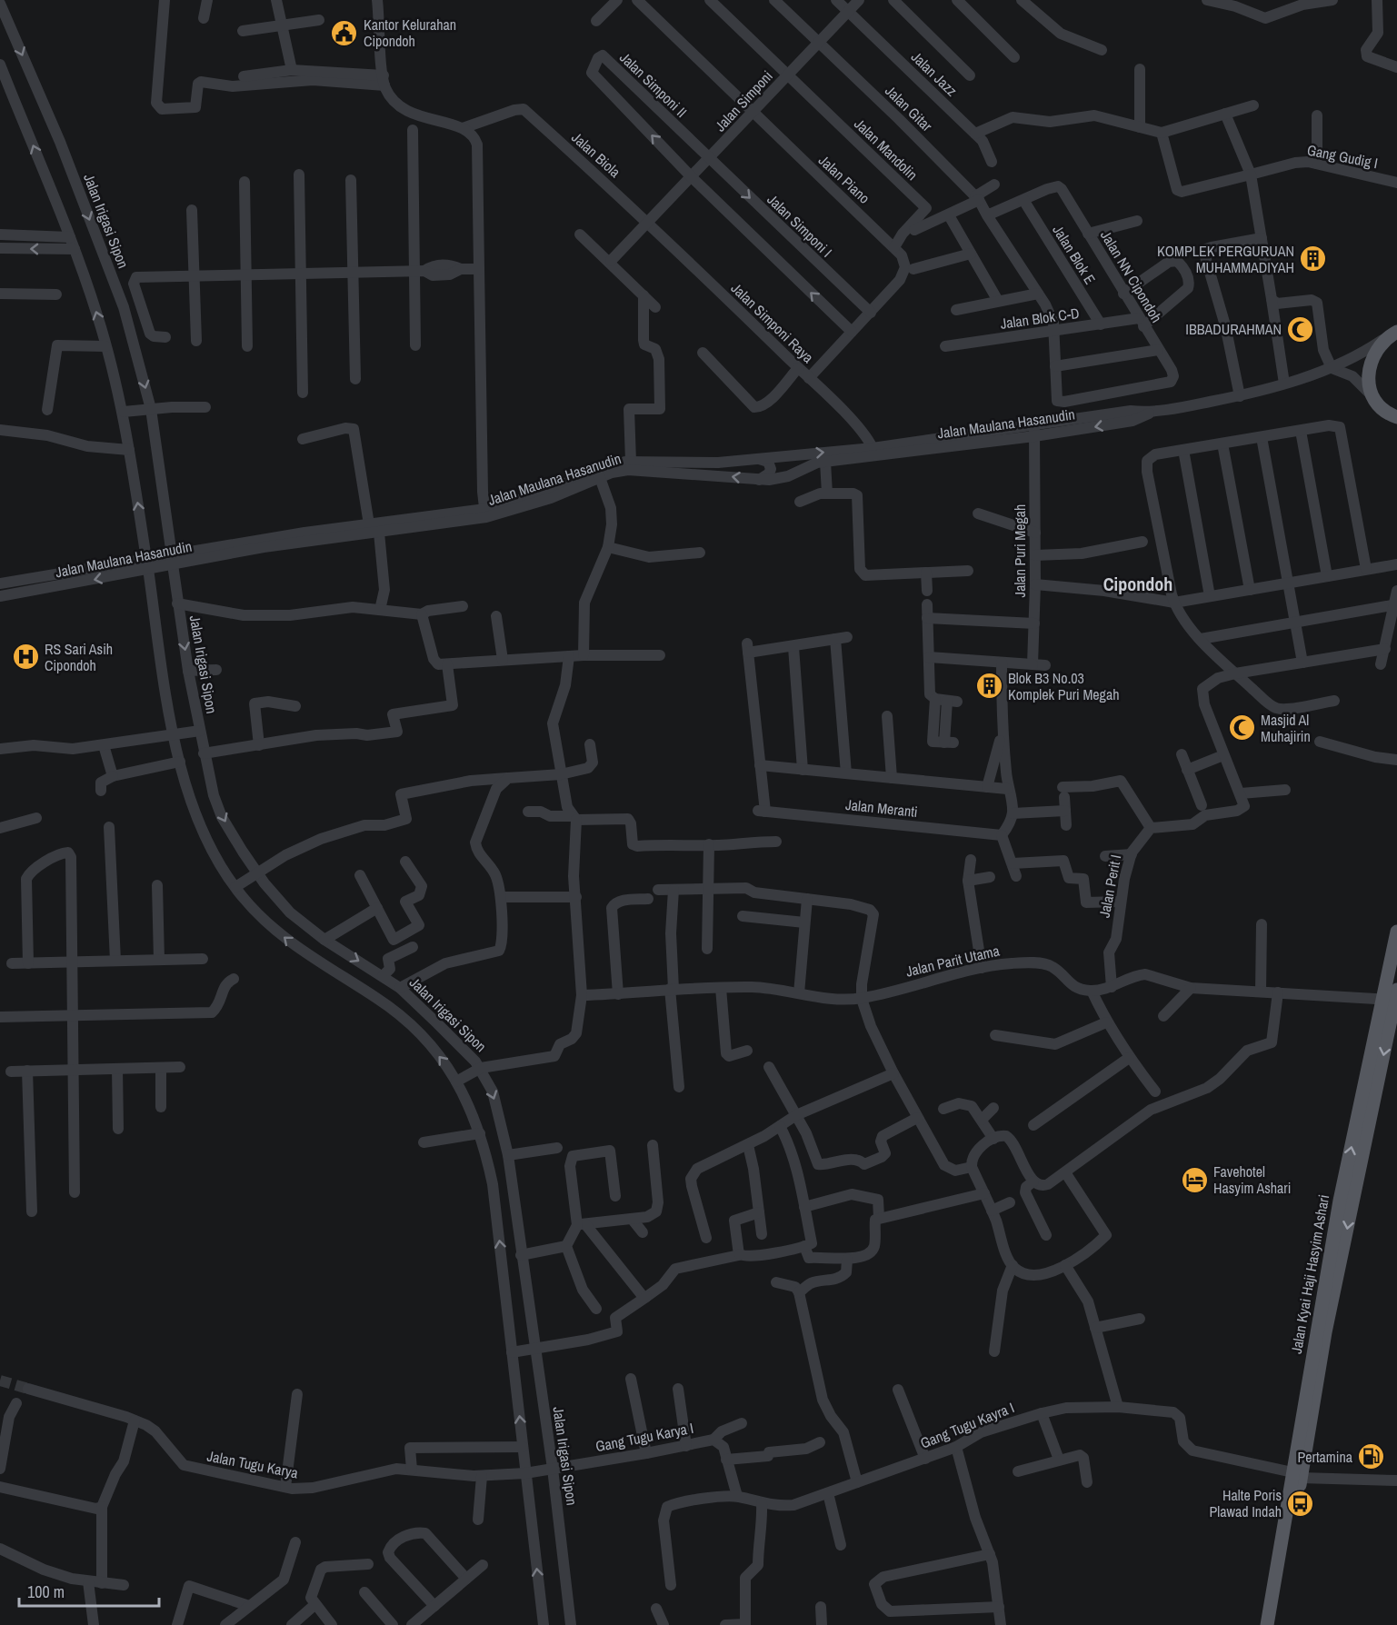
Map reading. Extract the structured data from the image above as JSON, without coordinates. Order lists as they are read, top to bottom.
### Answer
{
  "streets": {
    "main road": ["Jalan Kyai Haji Hasyim Ashari"],
    "street": [
      "Jalan Jazz",
      "Jalan Simponi II",
      "Jalan Simponi",
      "Jalan Gitar",
      "Jalan Mandolin",
      "Jalan Biola",
      "Gang Gudig I",
      "Jalan Piano",
      "Jalan Irigasi Sipon",
      "Jalan Simponi I",
      "Jalan Blok E",
      "Jalan NN Cipondoh",
      "Jalan Blok C-D",
      "Jalan Simponi Raya",
      "Jalan Maulana Hasanudin",
      "Jalan Puri Megah",
      "Jalan Meranti",
      "Jalan Perit I",
      "Jalan Parit Utama",
      "Gang Tugu Kayra I",
      "Gang Tugu Karya I",
      "Jalan Tugu Karya"
    ]
  },
  "crossings": [
    ["Jalan Jazz", "Jalan Simponi"],
    ["Jalan Simponi II", "Jalan Simponi"],
    ["Jalan Simponi II", "Jalan Simponi I"],
    ["Jalan Simponi", "Jalan Gitar"],
    ["Jalan Simponi", "Jalan Mandolin"],
    ["Jalan Simponi", "Jalan Biola"],
    ["Jalan Simponi", "Jalan Piano"],
    ["Jalan Simponi", "Jalan Simponi I"],
    ["Jalan Simponi", "Jalan Simponi Raya"],
    ["Jalan Gitar", "Jalan Blok C-D"],
    ["Jalan Mandolin", "Jalan Piano"],
    ["Jalan Biola", "Jalan Simponi Raya"],
    ["Jalan Irigasi Sipon", "Jalan Maulana Hasanudin"],
    ["Jalan Irigasi Sipon", "Gang Tugu Karya I"],
    ["Jalan Irigasi Sipon", "Jalan Tugu Karya"],
    ["Jalan Blok E", "Jalan NN Cipondoh"],
    ["Jalan Blok E", "Jalan Blok C-D"],
    ["Jalan NN Cipondoh", "Jalan Blok C-D"],
    ["Jalan Simponi Raya", "Jalan Maulana Hasanudin"],
    ["Jalan Maulana Hasanudin", "Jalan Puri Megah"],
    ["Jalan Kyai Haji Hasyim Ashari", "Gang Tugu Kayra I"],
    ["Gang Tugu Karya I", "Jalan Tugu Karya"]
  ],
  "districts": ["Cipondoh"],
  "places": {
    "public building": ["Kantor Kelurahan Cipondoh"],
    "building": ["KOMPLEK PERGURUAN MUHAMMADIYAH", "Blok B3 No.03 Komplek Puri Megah"],
    "mosque": ["IBBADURAHMAN", "Masjid Al Muhajirin"],
    "hospital": ["RS Sari Asih Cipondoh"],
    "hotel": ["Favehotel Hasyim Ashari"],
    "fuel station": ["Pertamina"],
    "bus stop": ["Halte Poris Plawad Indah"]
  },
  "scale_bar": "100 m"
}
